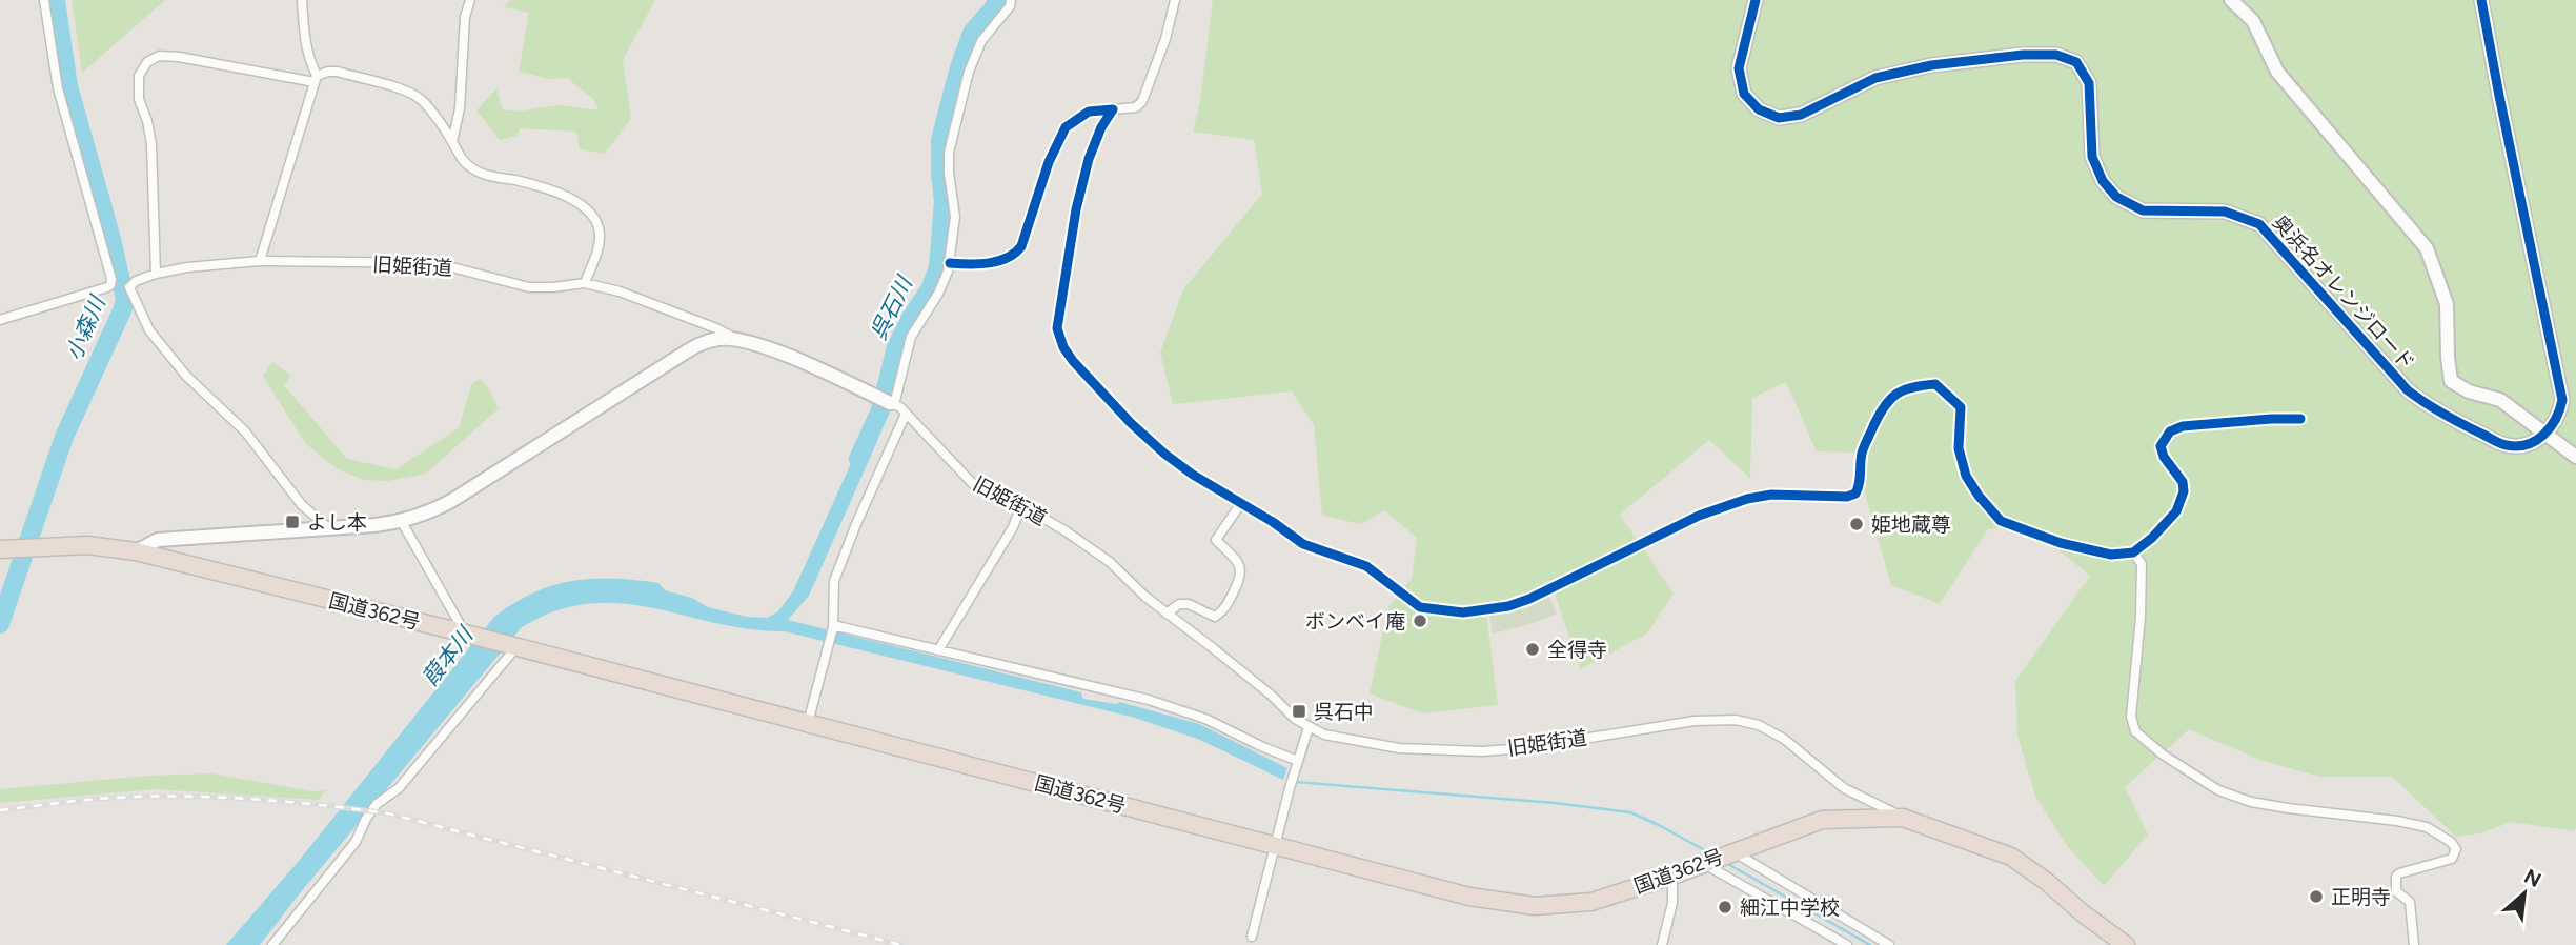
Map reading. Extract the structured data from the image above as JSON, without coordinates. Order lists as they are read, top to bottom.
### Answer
{
  "streets": {
    "highway": ["国道362号"],
    "street": ["旧姫街道", "奥浜名オレンジロード"]
  },
  "crossings": [
    ["旧姫街道", "国道362号"]
  ],
  "water": ["呉石川", "小森川", "葭本川"],
  "places": {
    "transit": ["よし本", "呉石中"],
    "other": [
      "姫地蔵尊",
      "ボンベイ庵",
      "全得寺",
      "正明寺",
      "細江中学校"
    ]
  },
  "north": "top right"
}
